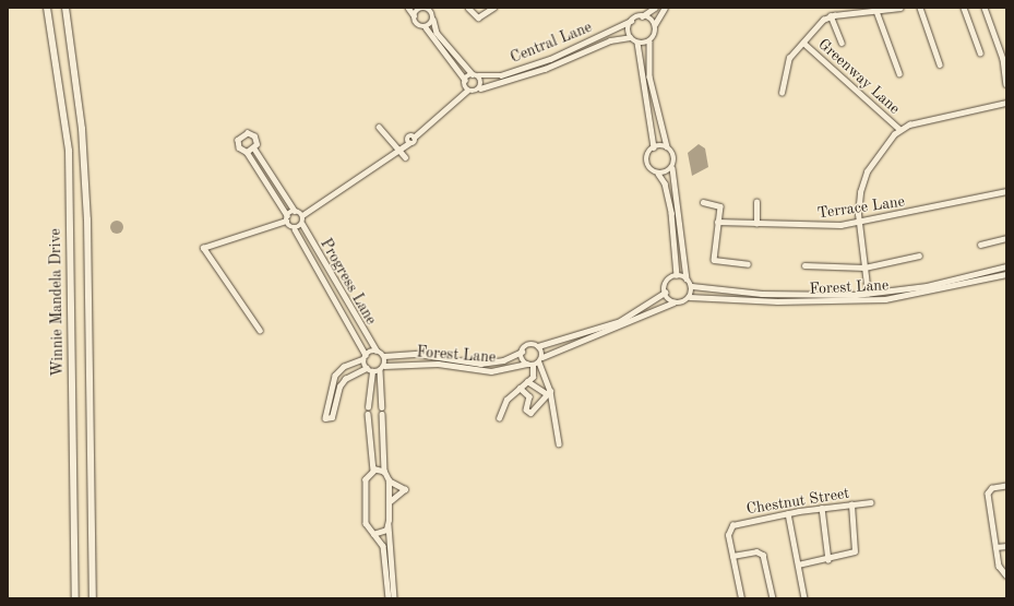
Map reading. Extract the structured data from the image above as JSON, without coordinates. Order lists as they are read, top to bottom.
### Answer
{
  "streets": {
    "main road": ["Winnie Mandela Drive"],
    "street": [
      "Central Lane",
      "Greenway Lane",
      "Terrace Lane",
      "Progress Lane",
      "Forest Lane",
      "Chestnut Street"
    ]
  },
  "crossings": [
    ["Progress Lane", "Forest Lane"]
  ]
}
